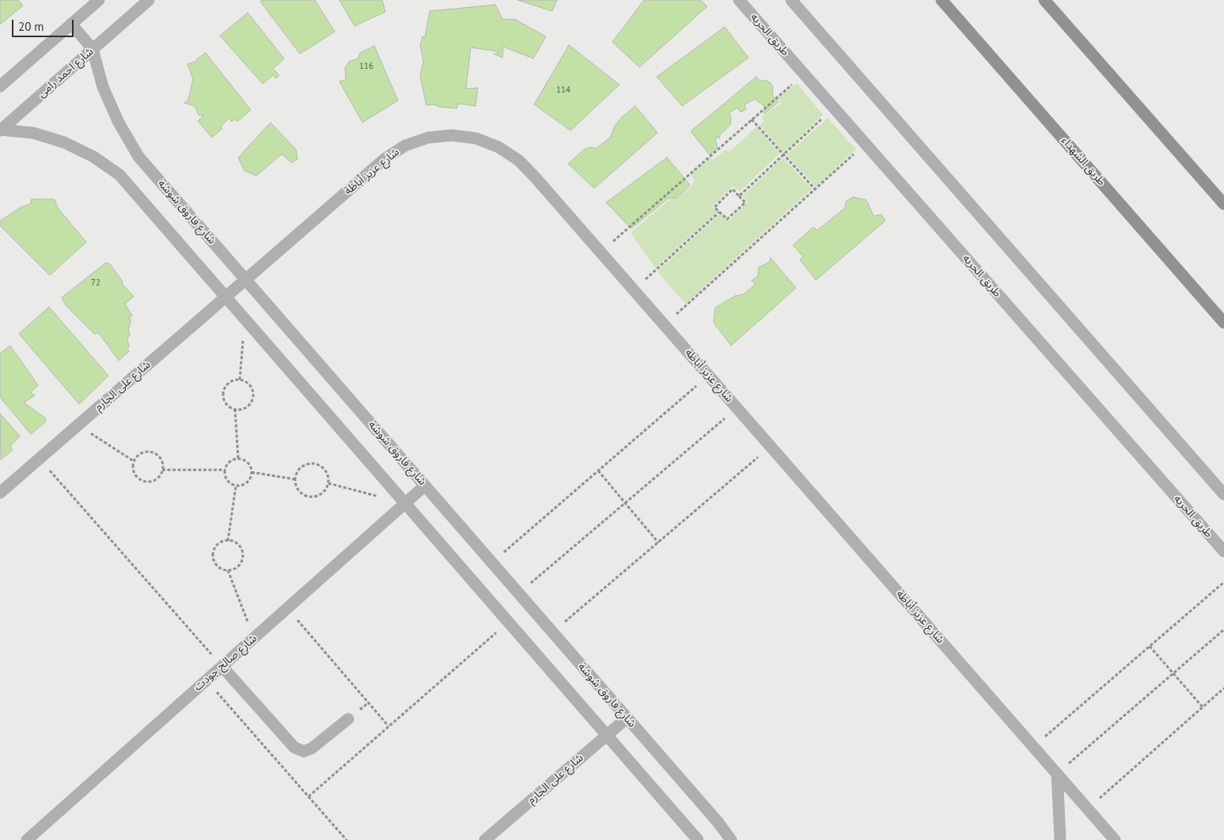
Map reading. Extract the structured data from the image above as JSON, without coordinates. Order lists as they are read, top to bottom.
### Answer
{
  "streets": {
    "main road": ["طريق الشهداء"],
    "street": [
      "طريق الحريه",
      "شارع احمد رامى",
      "شارع عزيز أباظة",
      "شارع فاروق شوشة",
      "شارع على الجارم",
      "شارع صالح جودت"
    ]
  },
  "crossings": [
    ["شارع احمد رامى", "شارع فاروق شوشة"],
    ["شارع عزيز أباظة", "شارع فاروق شوشة"],
    ["شارع عزيز أباظة", "شارع على الجارم"],
    ["شارع فاروق شوشة", "شارع على الجارم"],
    ["شارع فاروق شوشة", "شارع صالح جودت"]
  ],
  "house_numbers": ["116", "114", "72"],
  "scale_bar": "20 m"
}
